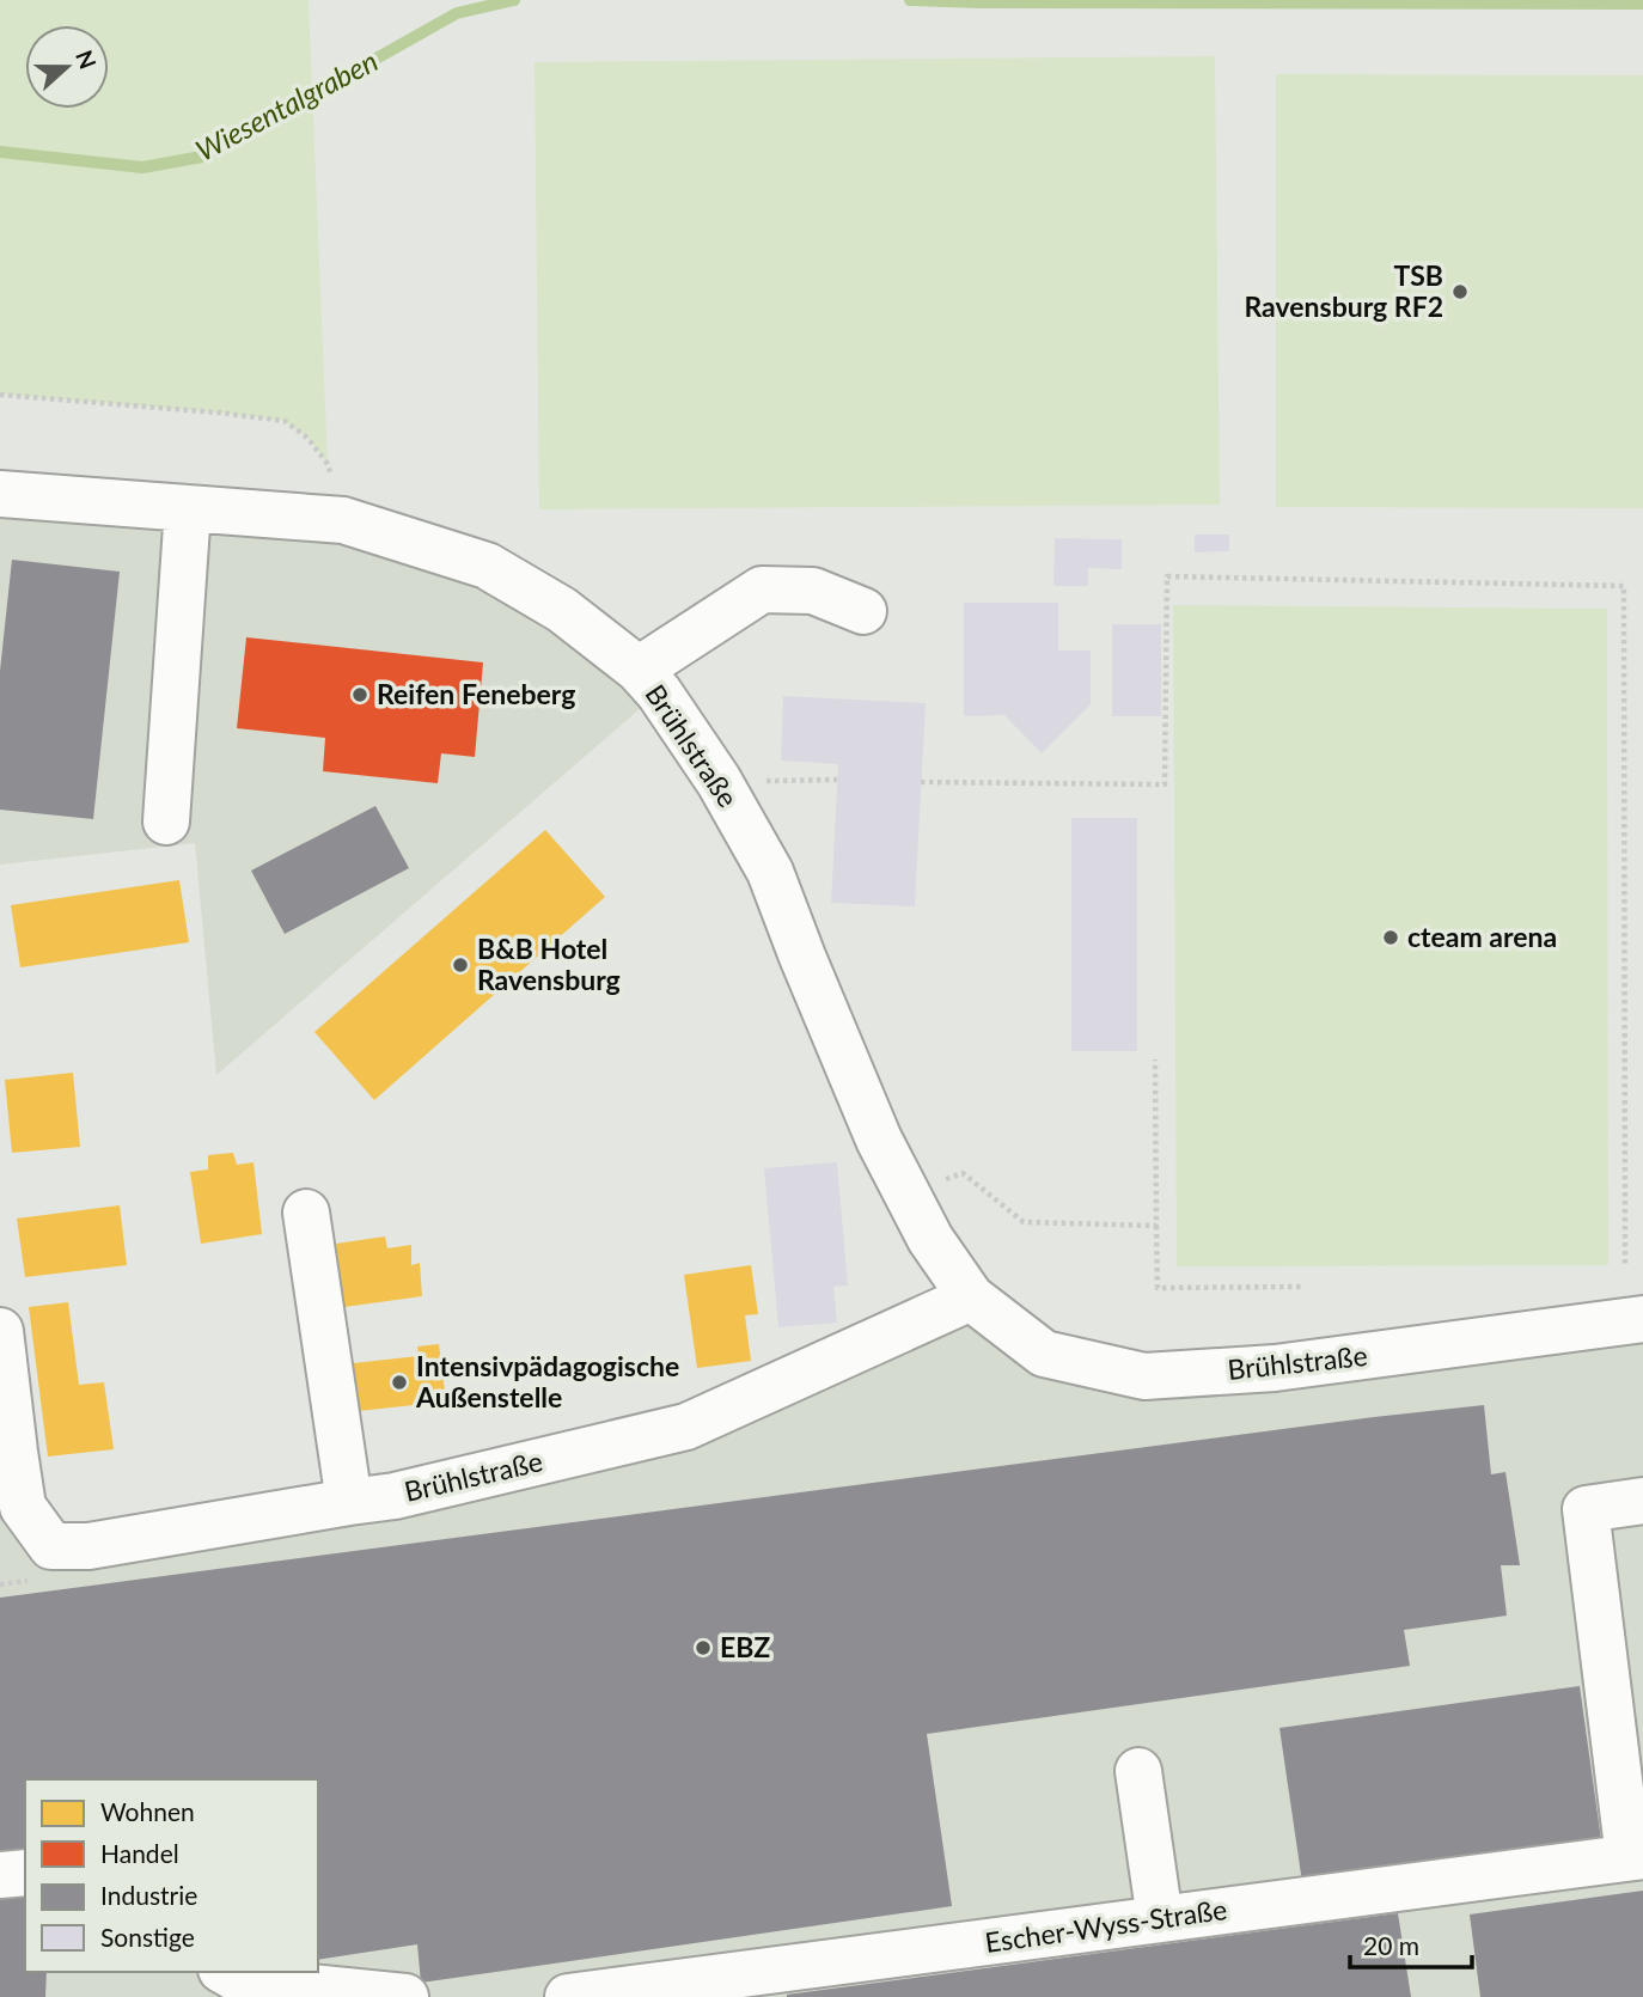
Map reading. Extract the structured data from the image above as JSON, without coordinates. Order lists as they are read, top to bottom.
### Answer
{
  "streets": {
    "street": ["Brühlstraße", "Escher-Wyss-Straße"]
  },
  "water": ["Wiesentalgraben"],
  "places": [
    "TSB Ravensburg RF2",
    "Reifen Feneberg",
    "cteam arena",
    "B&B Hotel Ravensburg",
    "Intensivpädagogische Außenstelle",
    "EBZ"
  ],
  "legend": [
    "Wohnen",
    "Handel",
    "Industrie",
    "Sonstige"
  ],
  "scale_bar": "20 m",
  "north": "right"
}
